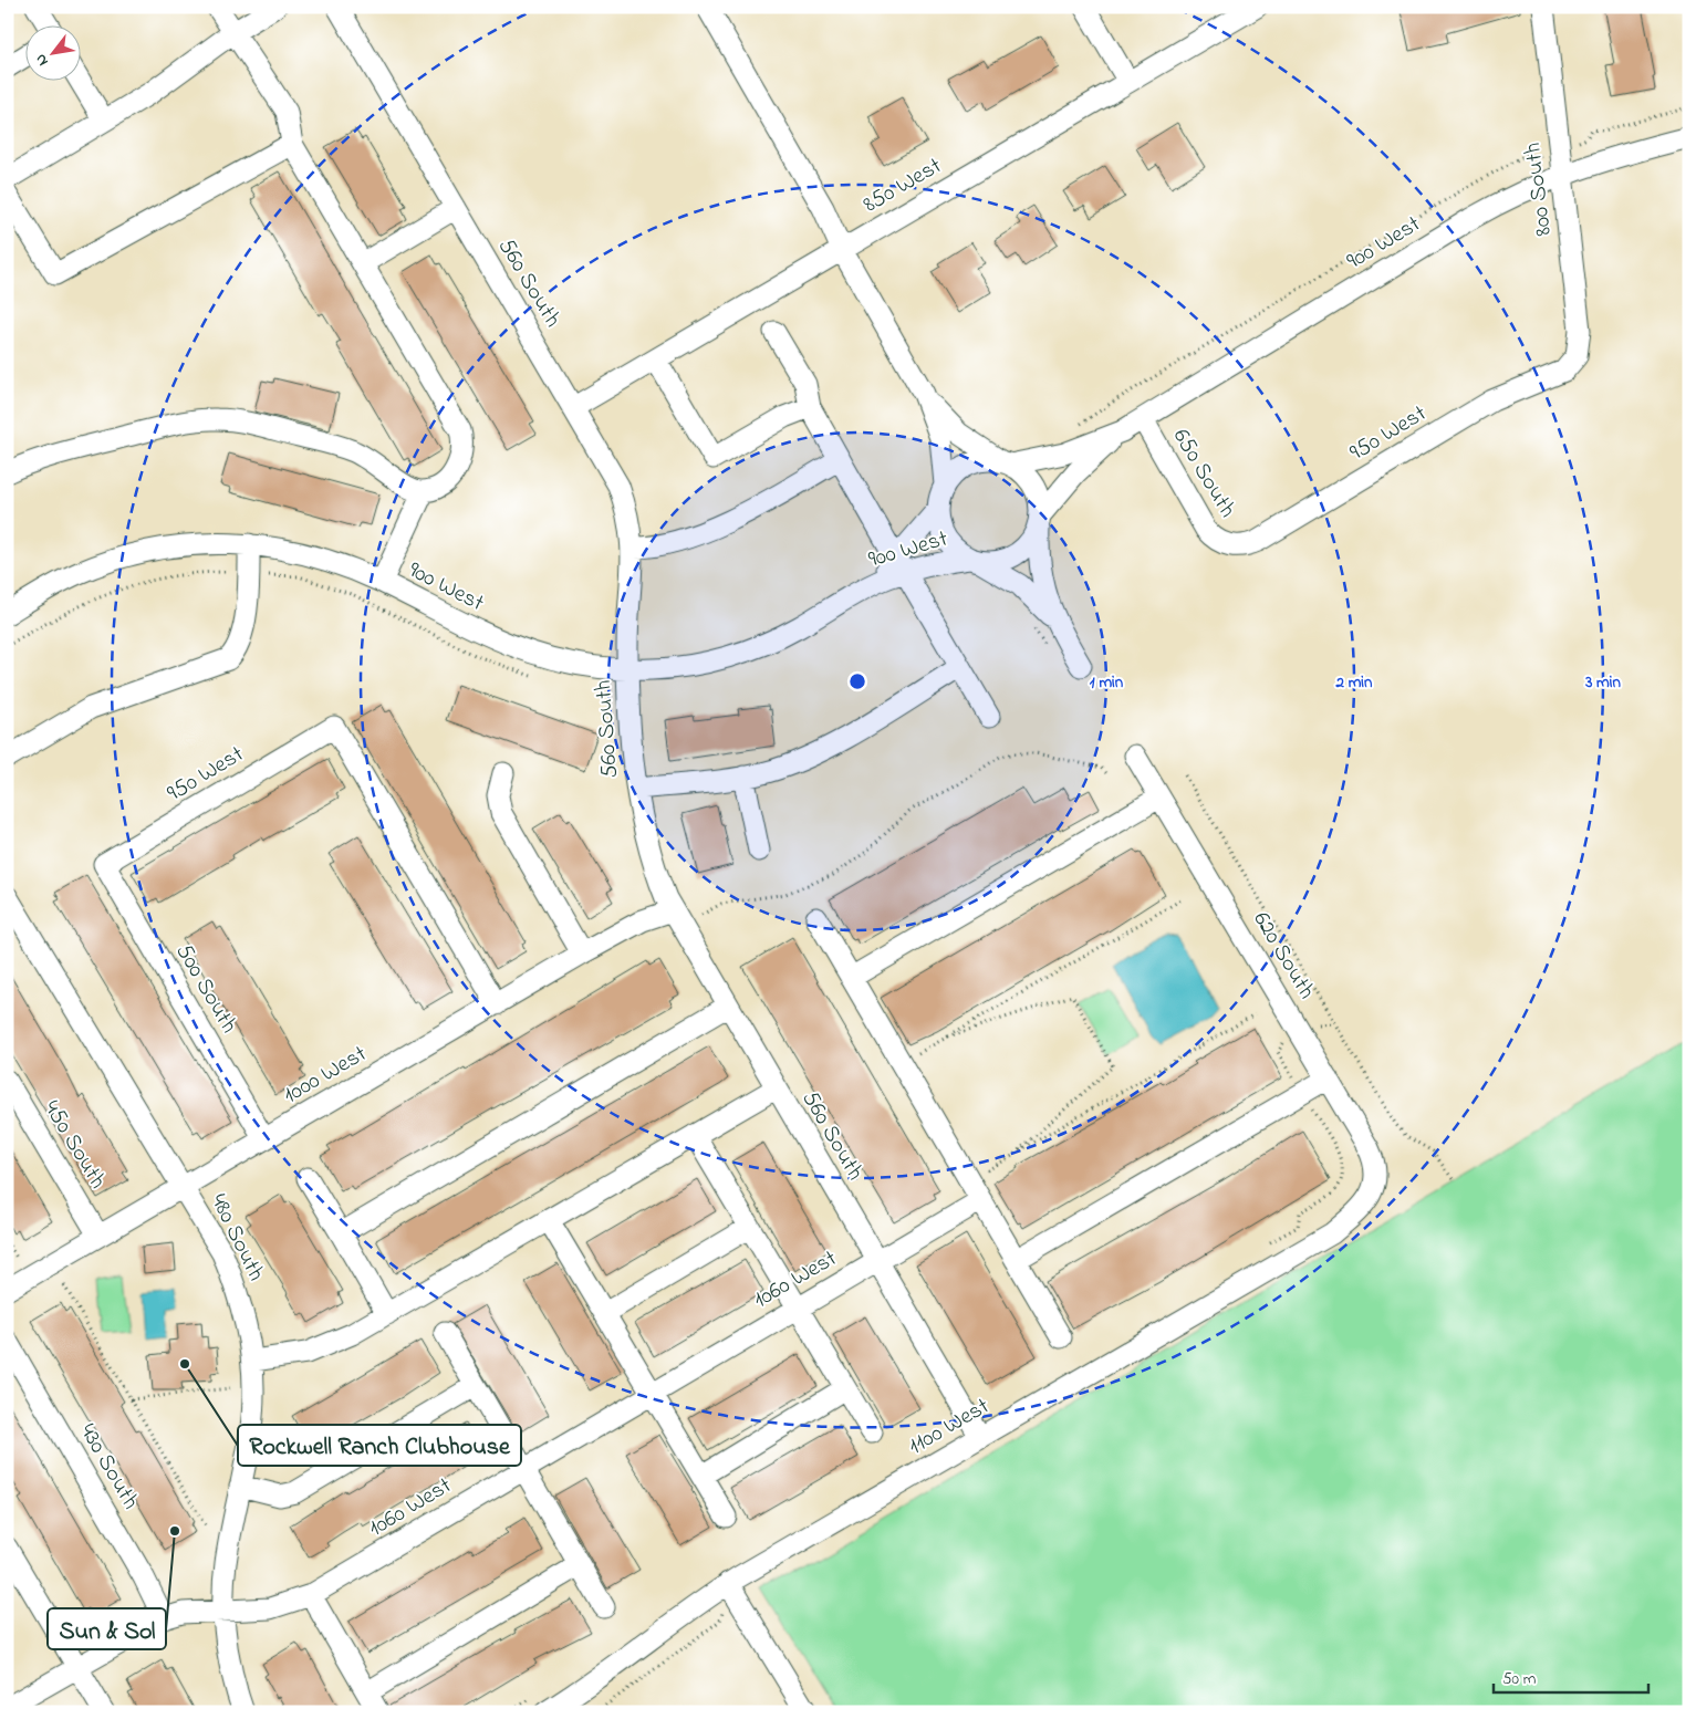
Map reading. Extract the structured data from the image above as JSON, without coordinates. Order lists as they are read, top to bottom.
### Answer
{
  "streets": {
    "street": [
      "850 West",
      "800 South",
      "900 West",
      "560 South",
      "950 West",
      "650 South",
      "620 South",
      "500 South",
      "1000 West",
      "450 South",
      "480 South",
      "1060 West",
      "1100 West",
      "430 South"
    ]
  },
  "crossings": [
    ["850 West", "560 South"],
    ["800 South", "900 West"],
    ["800 South", "950 West"],
    ["900 West", "560 South"],
    ["900 West", "650 South"],
    ["560 South", "1000 West"],
    ["560 South", "1060 West"],
    ["560 South", "1100 West"],
    ["950 West", "650 South"],
    ["950 West", "500 South"],
    ["950 West", "1000 West"],
    ["620 South", "1100 West"],
    ["500 South", "1000 West"],
    ["1000 West", "450 South"],
    ["1000 West", "480 South"],
    ["480 South", "1060 West"],
    ["1060 West", "430 South"]
  ],
  "places": ["Rockwell Ranch Clubhouse", "Sun & Sol"],
  "scale_bar": "50 m",
  "north": "bottom left",
  "rings": ["1 min", "2 min", "3 min"]
}
